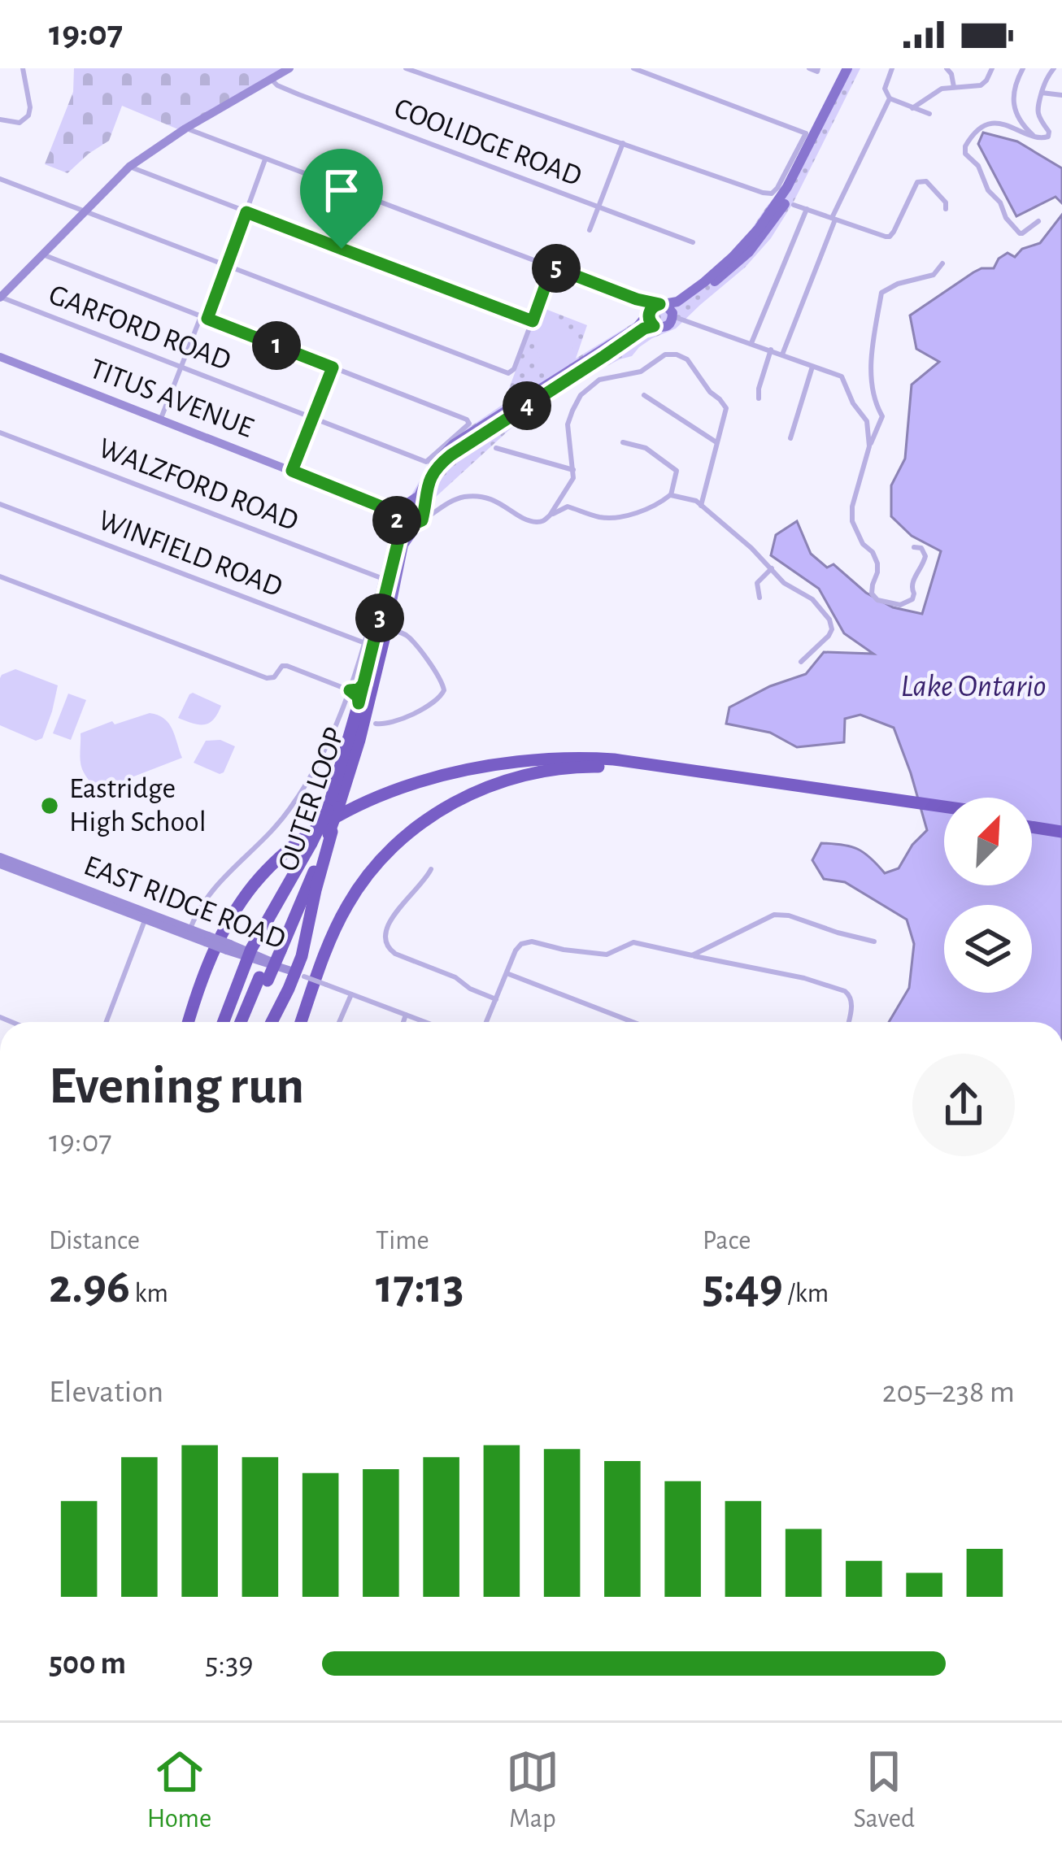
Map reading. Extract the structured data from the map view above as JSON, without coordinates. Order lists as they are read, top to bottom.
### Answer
{
  "streets": {
    "highway": ["OUTER LOOP"],
    "main road": ["TITUS AVENUE", "EAST RIDGE ROAD"],
    "street": [
      "COOLIDGE ROAD",
      "GARFORD ROAD",
      "WALZFORD ROAD",
      "WINFIELD ROAD"
    ]
  },
  "crossings": [
    ["TITUS AVENUE", "OUTER LOOP"]
  ],
  "water": ["Lake Ontario"],
  "places": ["Eastridge High School"],
  "north": "top right",
  "page": {
    "status": "19:07",
    "pins": [
      "5",
      "1",
      "4",
      "2",
      "3"
    ],
    "heading": ["Evening run", "19:07"],
    "stats": [
      ["Distance", "2.96 km"],
      ["Time", "17:13"],
      ["Pace", "5:49 /km"]
    ],
    "chart": ["Elevation", "205–238 m"],
    "list": [
      {
        "name": "500 m",
        "note": "5:39"
      }
    ],
    "tabs": ["Home", "Map", "Saved"]
  }
}
